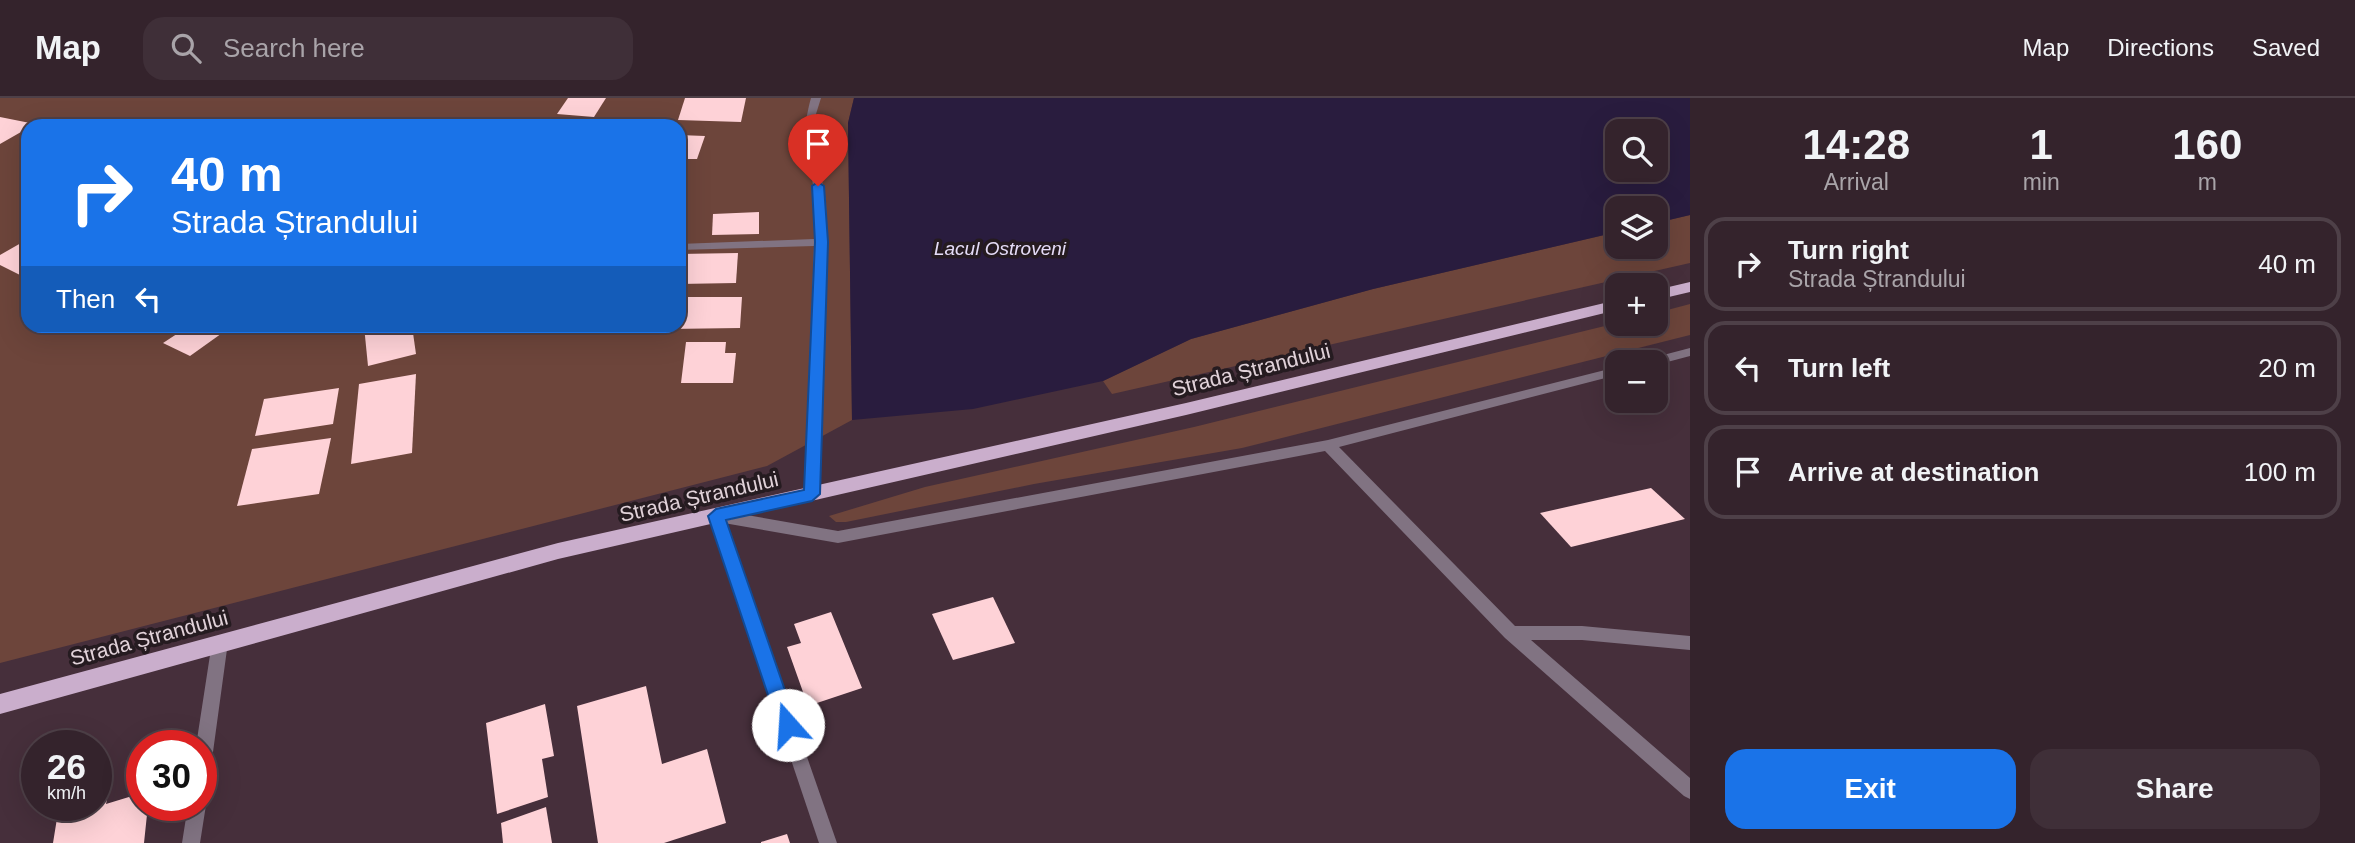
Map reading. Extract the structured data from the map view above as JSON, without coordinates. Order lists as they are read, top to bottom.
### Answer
{
  "streets": {
    "main road": ["Strada Ștrandului"]
  },
  "water": ["Lacul Ostroveni"],
  "page": {
    "header": "Map",
    "search": "Search here",
    "nav": ["Map", "Directions", "Saved"],
    "eta": [
      "14:28",
      "Arrival",
      "1",
      "min",
      "160",
      "m"
    ],
    "map_buttons": ["+", "−"],
    "turn": ["40 m", "Strada Ștrandului"],
    "list": [
      {
        "name": "Turn right",
        "note": "Strada Ștrandului",
        "value": "40 m"
      },
      {
        "name": "Turn left",
        "value": "20 m"
      },
      {
        "name": "Arrive at destination",
        "value": "100 m"
      }
    ],
    "then": "Then",
    "speed": "26 km/h",
    "limit": "30",
    "buttons": ["Exit", "Share"]
  }
}
